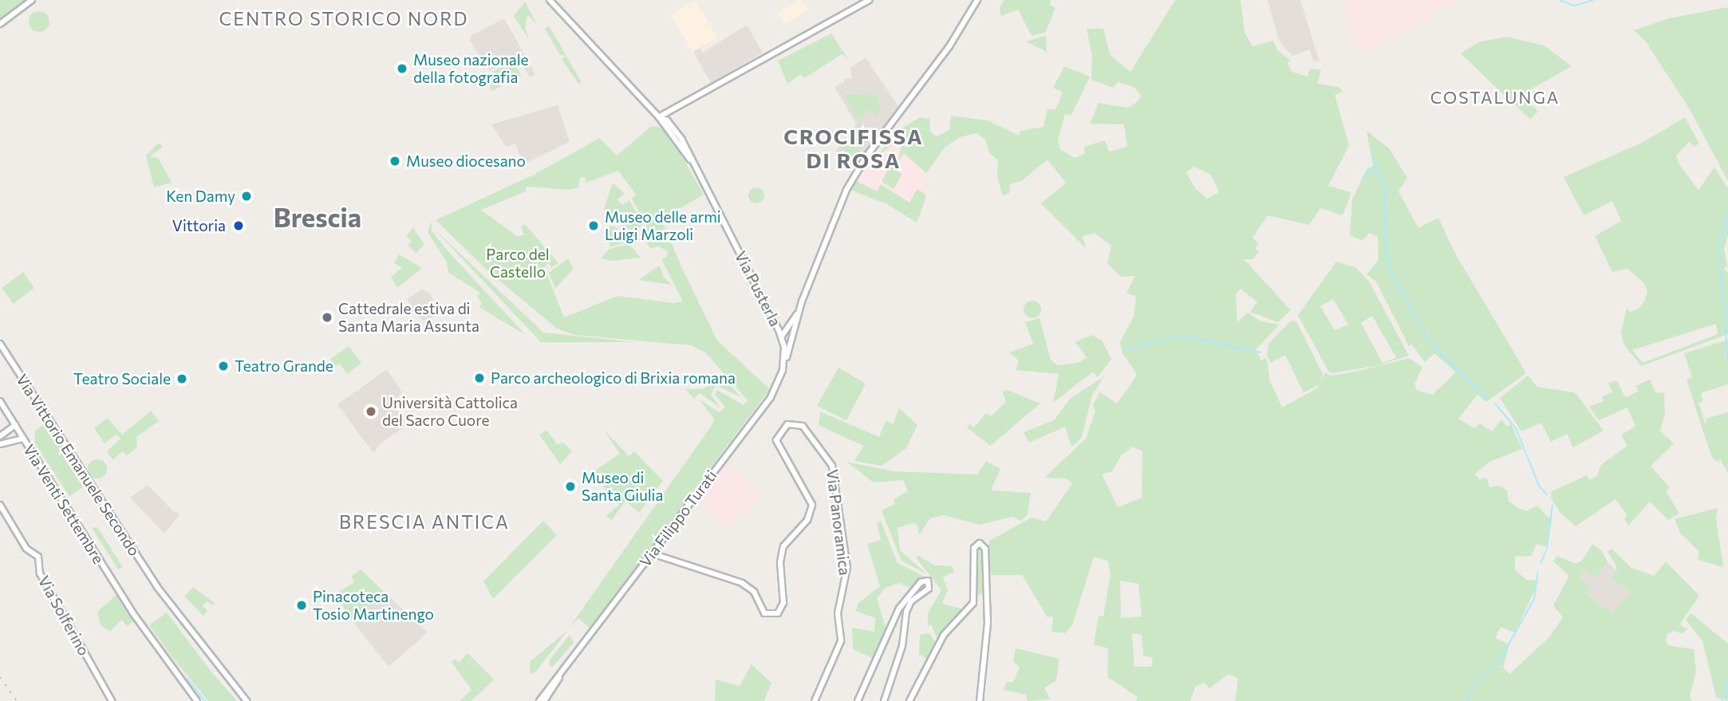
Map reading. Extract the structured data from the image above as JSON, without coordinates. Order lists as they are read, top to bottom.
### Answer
{
  "streets": {
    "street": [
      "Via Pusterla",
      "Via Vittorio Emanuele Secondo",
      "Via Venti Settembre",
      "Via Filippo Turati",
      "Via Panoramica",
      "Via Solferino"
    ]
  },
  "crossings": [
    ["Via Pusterla", "Via Filippo Turati"],
    ["Via Filippo Turati", "Via Panoramica"]
  ],
  "districts": [
    "CENTRO STORICO NORD",
    "COSTALUNGA",
    "CROCIFISSA DI ROSA",
    "Brescia",
    "BRESCIA ANTICA"
  ],
  "parks": ["Parco del Castello"],
  "places": [
    "Museo nazionale della fotografia",
    "Museo diocesano",
    "Ken Damy",
    "Vittoria",
    "Museo delle armi Luigi Marzoli",
    "Cattedrale estiva di Santa Maria Assunta",
    "Teatro Grande",
    "Parco archeologico di Brixia romana",
    "Teatro Sociale",
    "Università Cattolica del Sacro Cuore",
    "Museo di Santa Giulia",
    "Pinacoteca Tosio Martinengo"
  ]
}
